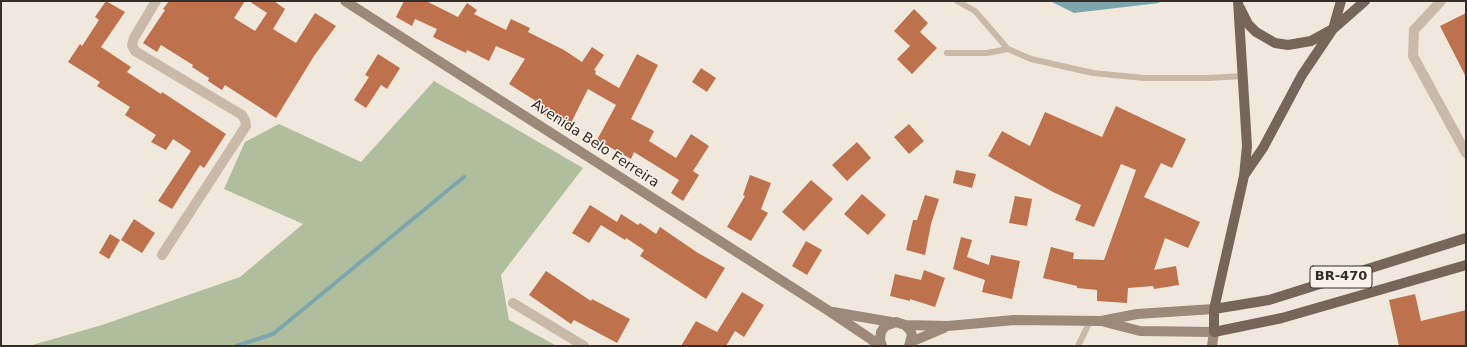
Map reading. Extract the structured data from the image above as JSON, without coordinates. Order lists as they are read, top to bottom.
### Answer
{
  "streets": {
    "main road": ["Avenida Belo Ferreira", "BR-470"]
  }
}
